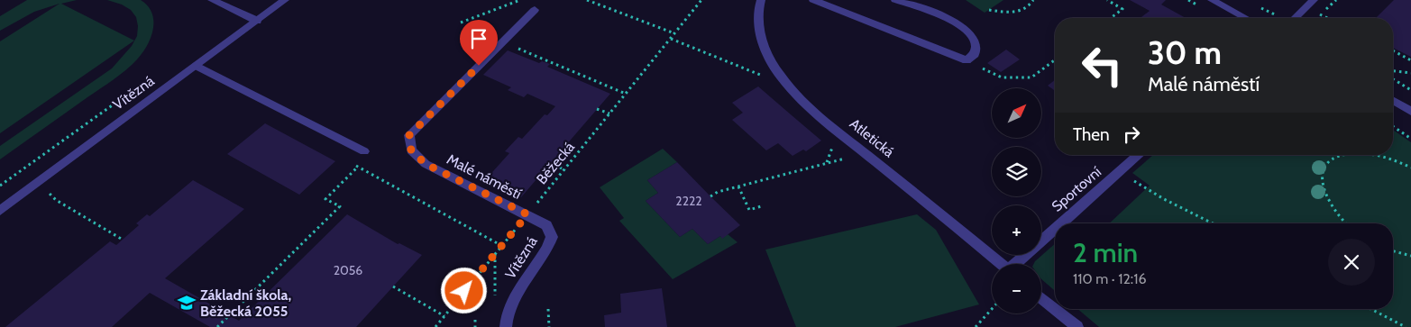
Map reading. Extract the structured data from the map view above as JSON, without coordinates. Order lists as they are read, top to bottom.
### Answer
{
  "streets": {
    "street": [
      "Vítězná",
      "Atletická",
      "Malé náměstí",
      "Sportovní"
    ],
    "path": ["Běžecká"]
  },
  "crossings": [
    ["Vítězná", "Běžecká"],
    ["Vítězná", "Malé náměstí"],
    ["Běžecká", "Malé náměstí"]
  ],
  "places": {
    "school or university": ["Základní škola, Běžecká 2055"]
  },
  "house_numbers": ["2222", "2056"],
  "north": "top right",
  "page": {
    "turn": ["30 m", "Malé náměstí"],
    "map_buttons": ["+", "−"],
    "then": "Then",
    "heading": ["2 min", "110 m · 12:16"]
  }
}
